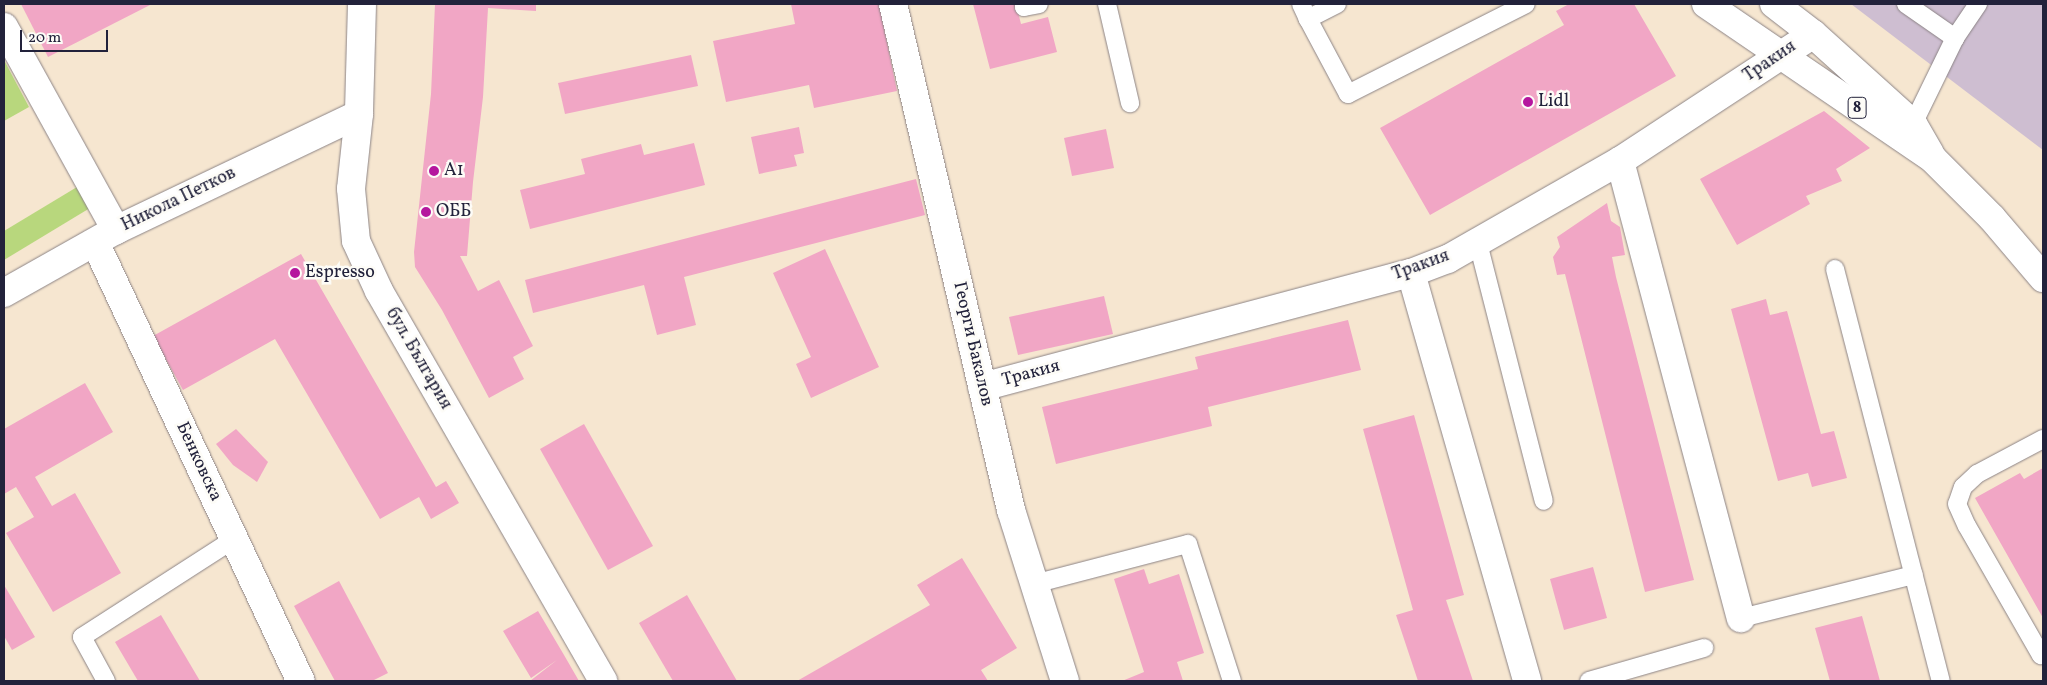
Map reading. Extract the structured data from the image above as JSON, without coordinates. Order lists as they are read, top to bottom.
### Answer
{
  "streets": {
    "street": [
      "Тракия",
      "8",
      "Никола Петков",
      "Георги Бакалов",
      "бул. България",
      "Бенковска"
    ]
  },
  "crossings": [
    ["Тракия", "8"],
    ["Тракия", "Георги Бакалов"],
    ["Никола Петков", "бул. България"],
    ["Никола Петков", "Бенковска"]
  ],
  "places": [
    "Lidl",
    "A1",
    "ОББ",
    "Espresso"
  ],
  "scale_bar": "20 m"
}
